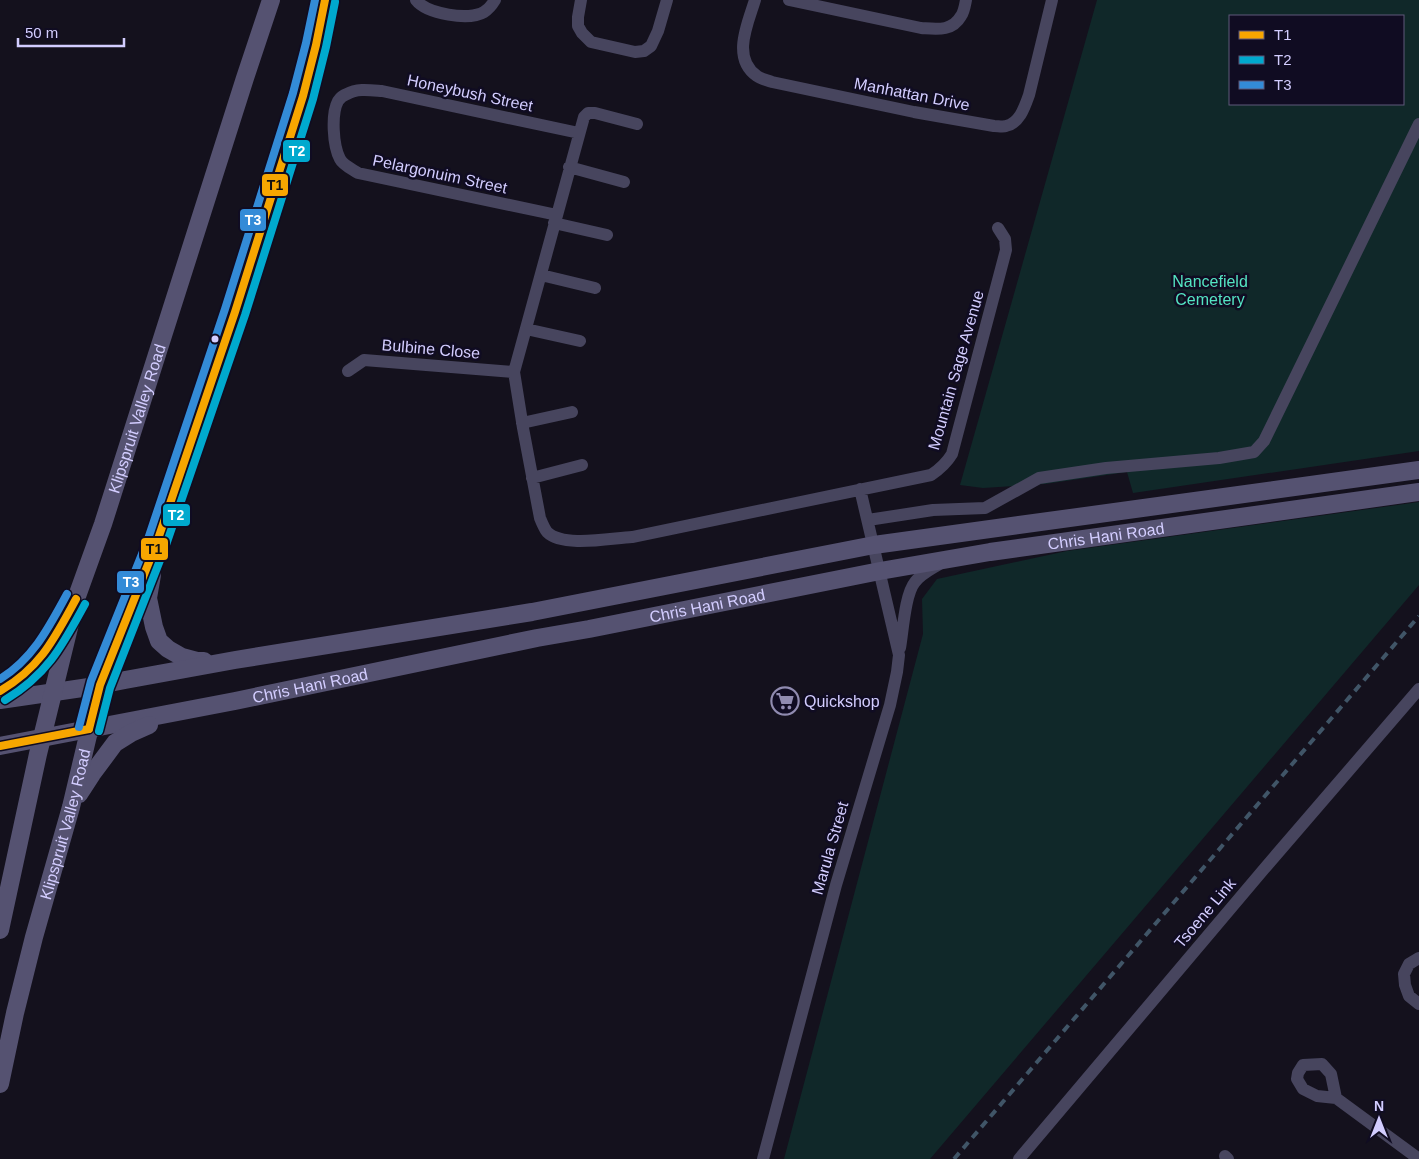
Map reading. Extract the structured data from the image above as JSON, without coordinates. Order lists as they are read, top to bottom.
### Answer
{
  "streets": {
    "main road": ["Klipspruit Valley Road", "Chris Hani Road"],
    "street": [
      "Honeybush Street",
      "Manhattan Drive",
      "Pelargonuim Street",
      "Bulbine Close",
      "Mountain Sage Avenue",
      "Marula Street",
      "Tsoene Link"
    ]
  },
  "crossings": [
    ["Honeybush Street", "Pelargonuim Street"],
    ["Klipspruit Valley Road", "Chris Hani Road"],
    ["Chris Hani Road", "Marula Street"]
  ],
  "parks": ["Nancefield Cemetery"],
  "places": {
    "supermarket": ["Quickshop"]
  },
  "lines": ["transit line T1", "transit line T3", "transit line T2"],
  "legend": ["T1", "T2", "T3"],
  "scale_bar": "50 m",
  "north": "top"
}
